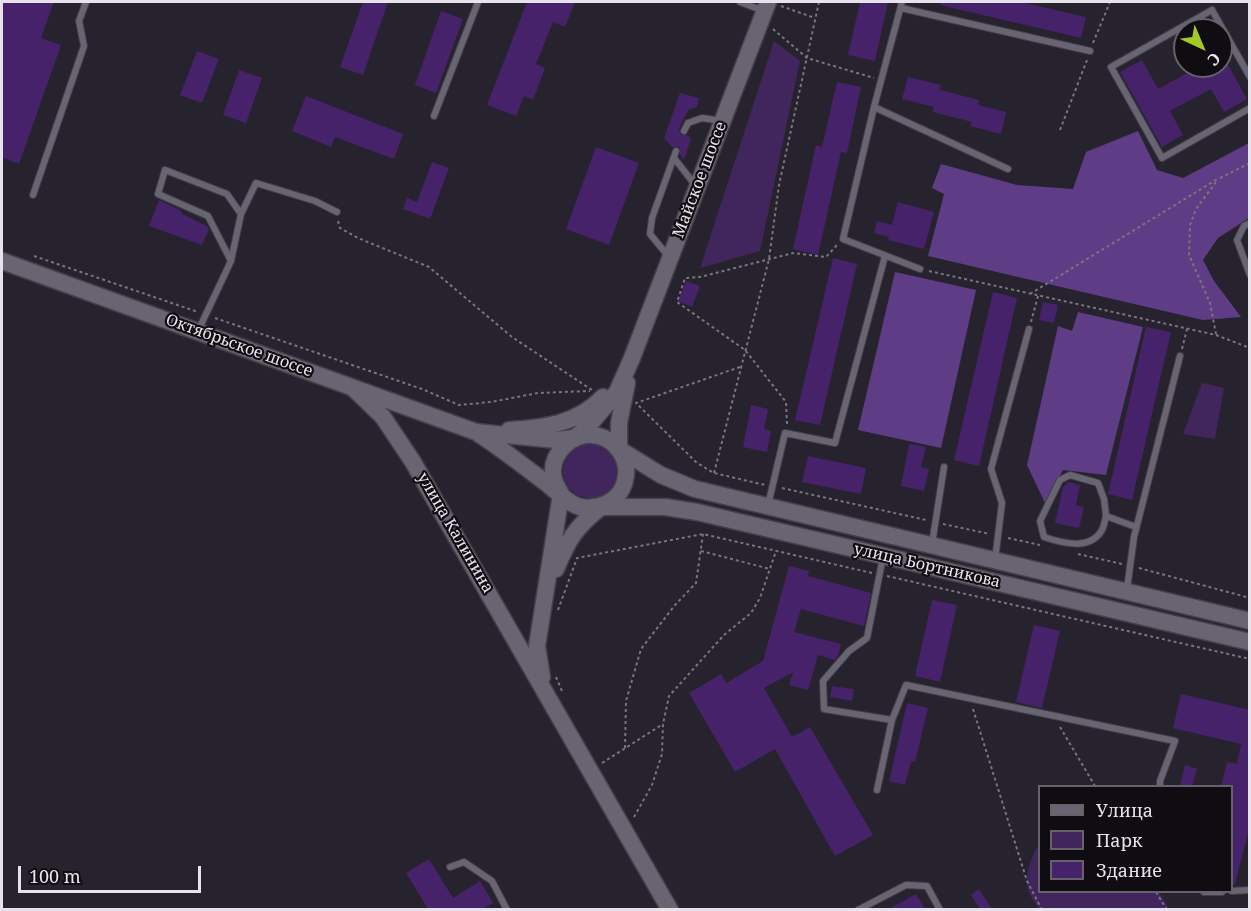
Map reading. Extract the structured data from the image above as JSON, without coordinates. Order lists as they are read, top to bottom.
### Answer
{
  "streets": {
    "main road": [
      "Майское шоссе",
      "Октябрьское шоссе",
      "улица Калинина",
      "улица Бортникова"
    ]
  },
  "crossings": [
    ["Майское шоссе", "Октябрьское шоссе"],
    ["Майское шоссе", "улица Калинина"],
    ["Майское шоссе", "улица Бортникова"],
    ["Октябрьское шоссе", "улица Калинина"],
    ["Октябрьское шоссе", "улица Бортникова"],
    ["улица Калинина", "улица Бортникова"]
  ],
  "legend": ["Улица", "Парк", "Здание"],
  "scale_bar": "100 m",
  "north": "bottom right"
}
